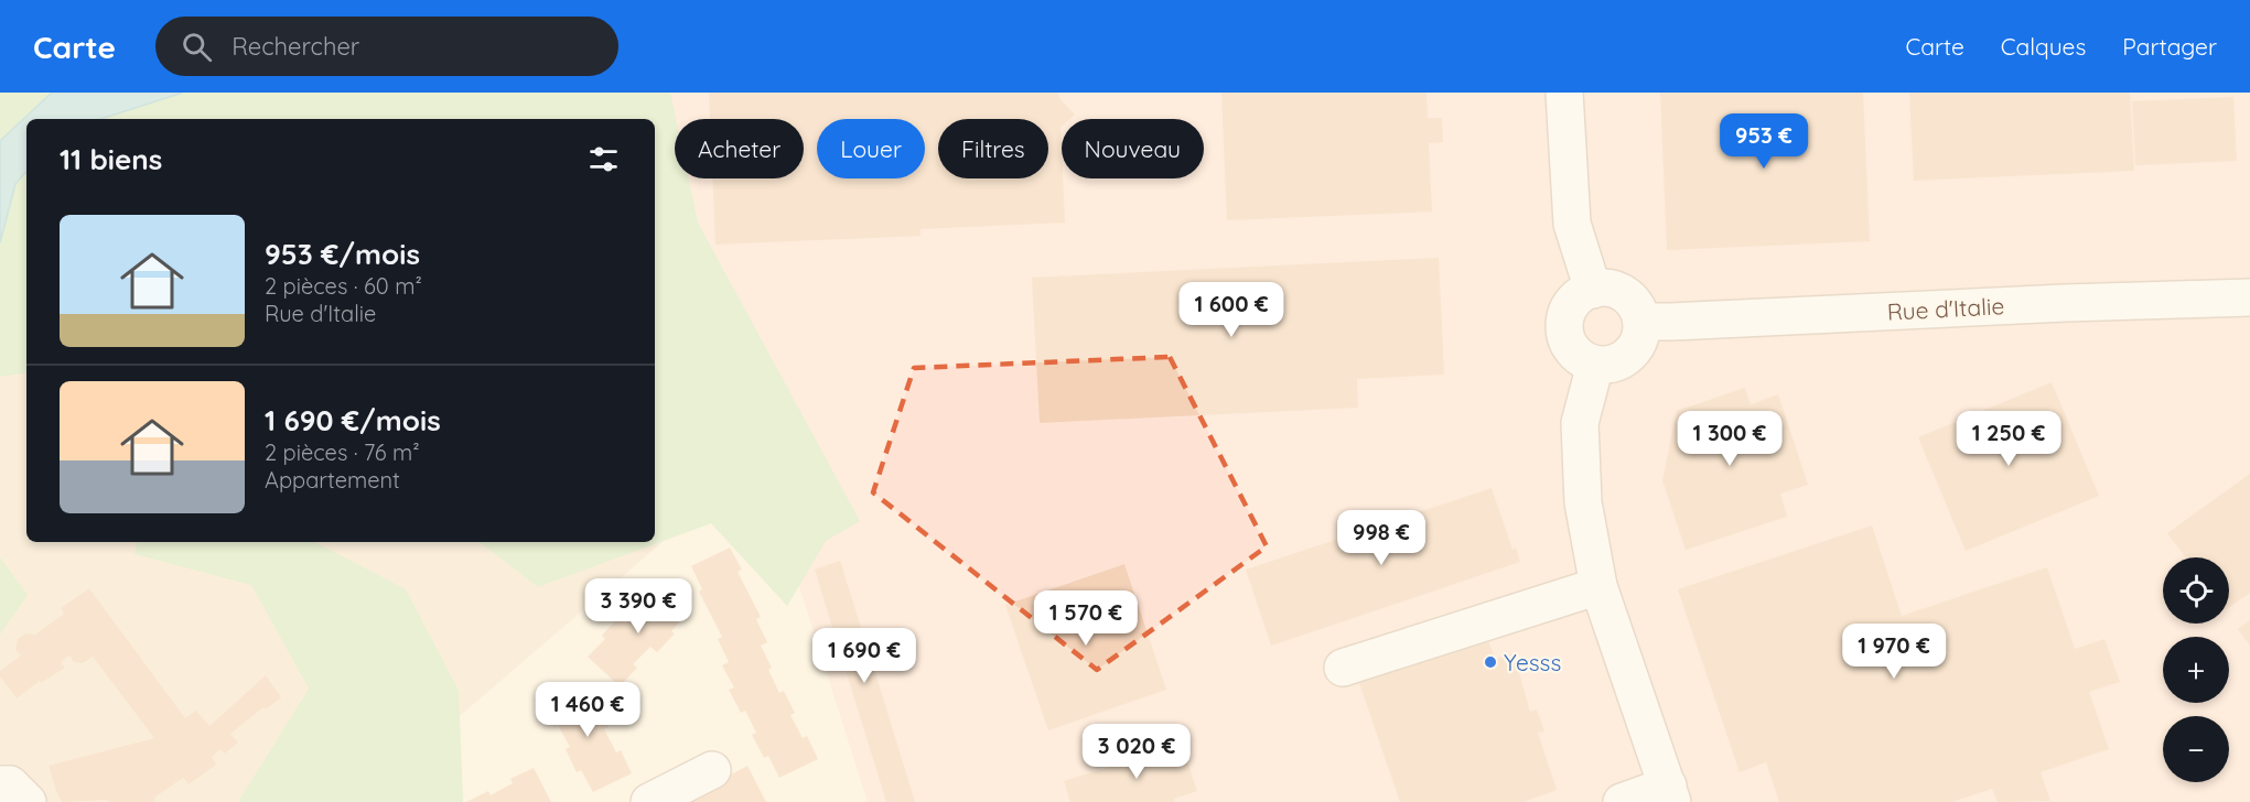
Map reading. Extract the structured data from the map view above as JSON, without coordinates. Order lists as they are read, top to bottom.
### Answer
{
  "streets": {
    "street": ["Rue d'Italie"]
  },
  "places": ["Yesss"],
  "page": {
    "header": "Carte",
    "search": "Rechercher",
    "nav": ["Carte", "Calques", "Partager"],
    "price": [
      "953 €",
      "1 600 €",
      "1 300 €",
      "1 250 €",
      "998 €",
      "3 390 €",
      "1 570 €",
      "1 970 €",
      "1 690 €",
      "1 460 €",
      "3 020 €"
    ],
    "chip": [
      "Acheter",
      "Louer",
      "Filtres",
      "Nouveau"
    ],
    "heading": "11 biens",
    "list": [
      {
        "name": "953 €/mois",
        "note": "2 pièces · 60 m² · Rue d'Italie"
      },
      {
        "name": "1 690 €/mois",
        "note": "2 pièces · 76 m² · Appartement"
      }
    ],
    "map_buttons": ["+", "−"]
  }
}
